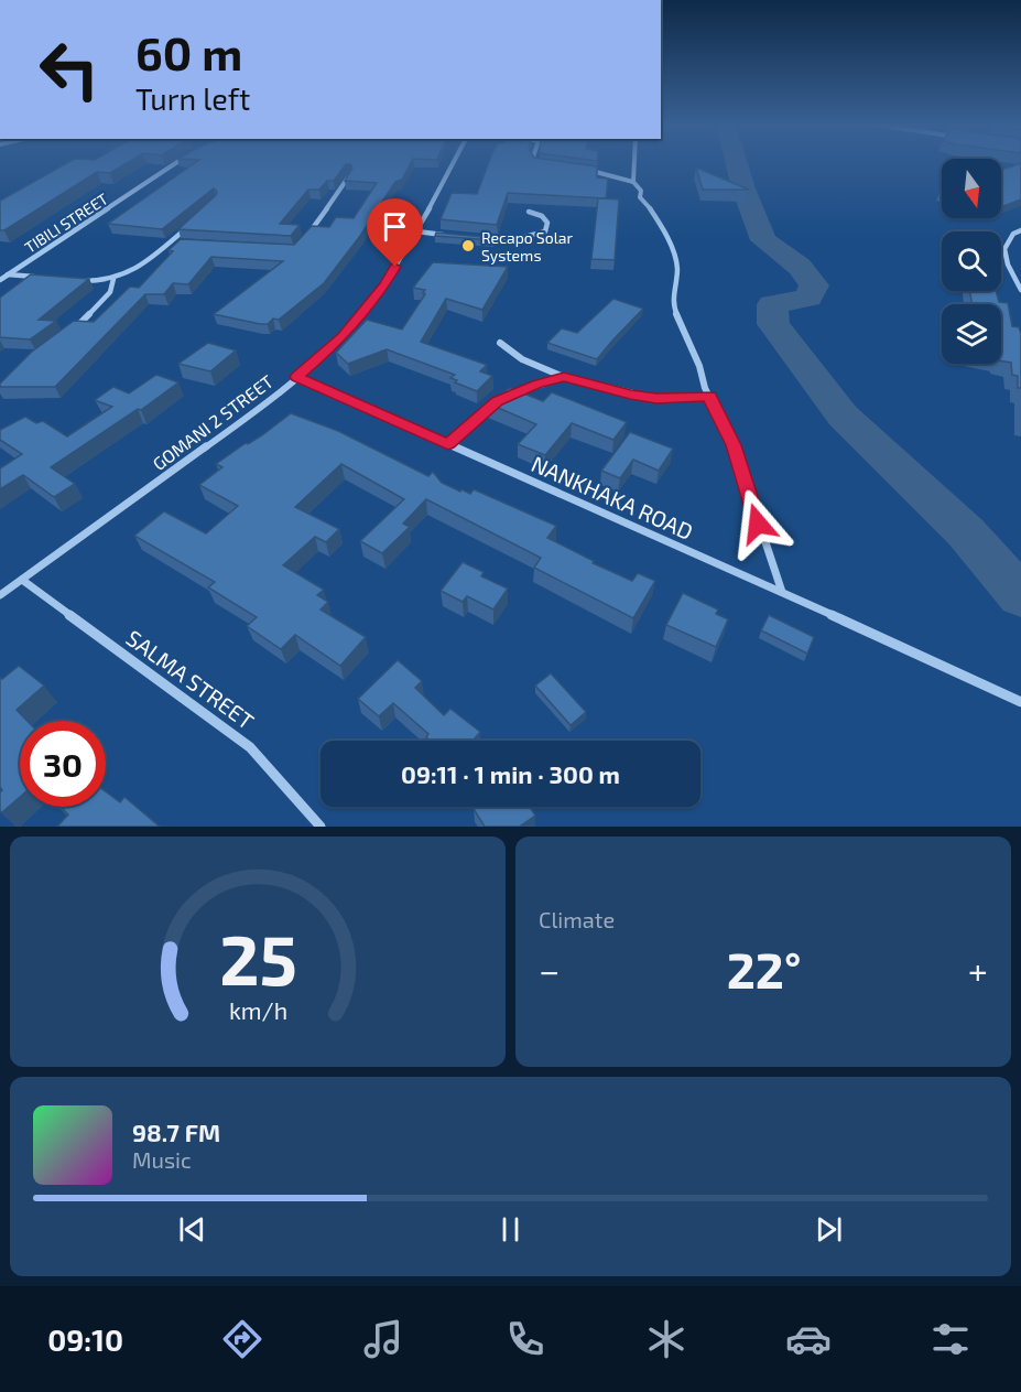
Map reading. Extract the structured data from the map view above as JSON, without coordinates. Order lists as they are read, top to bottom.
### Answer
{
  "streets": {
    "street": [
      "TIBILI STREET",
      "GOMANI 2 STREET",
      "NANKHAKA ROAD",
      "SALMA STREET"
    ]
  },
  "crossings": [
    ["GOMANI 2 STREET", "NANKHAKA ROAD"],
    ["GOMANI 2 STREET", "SALMA STREET"]
  ],
  "places": ["Recapo Solar Systems"],
  "north": "bottom",
  "page": {
    "turn": ["60 m", "Turn left"],
    "limit": "30",
    "trip": "09:11 · 1 min · 300 m",
    "tile": "Climate",
    "heat": ["−", "22°", "+"],
    "song": ["98.7 FM", "Music"],
    "tabs": "09:10",
    "gauge": ["25", "km/h"]
  }
}
